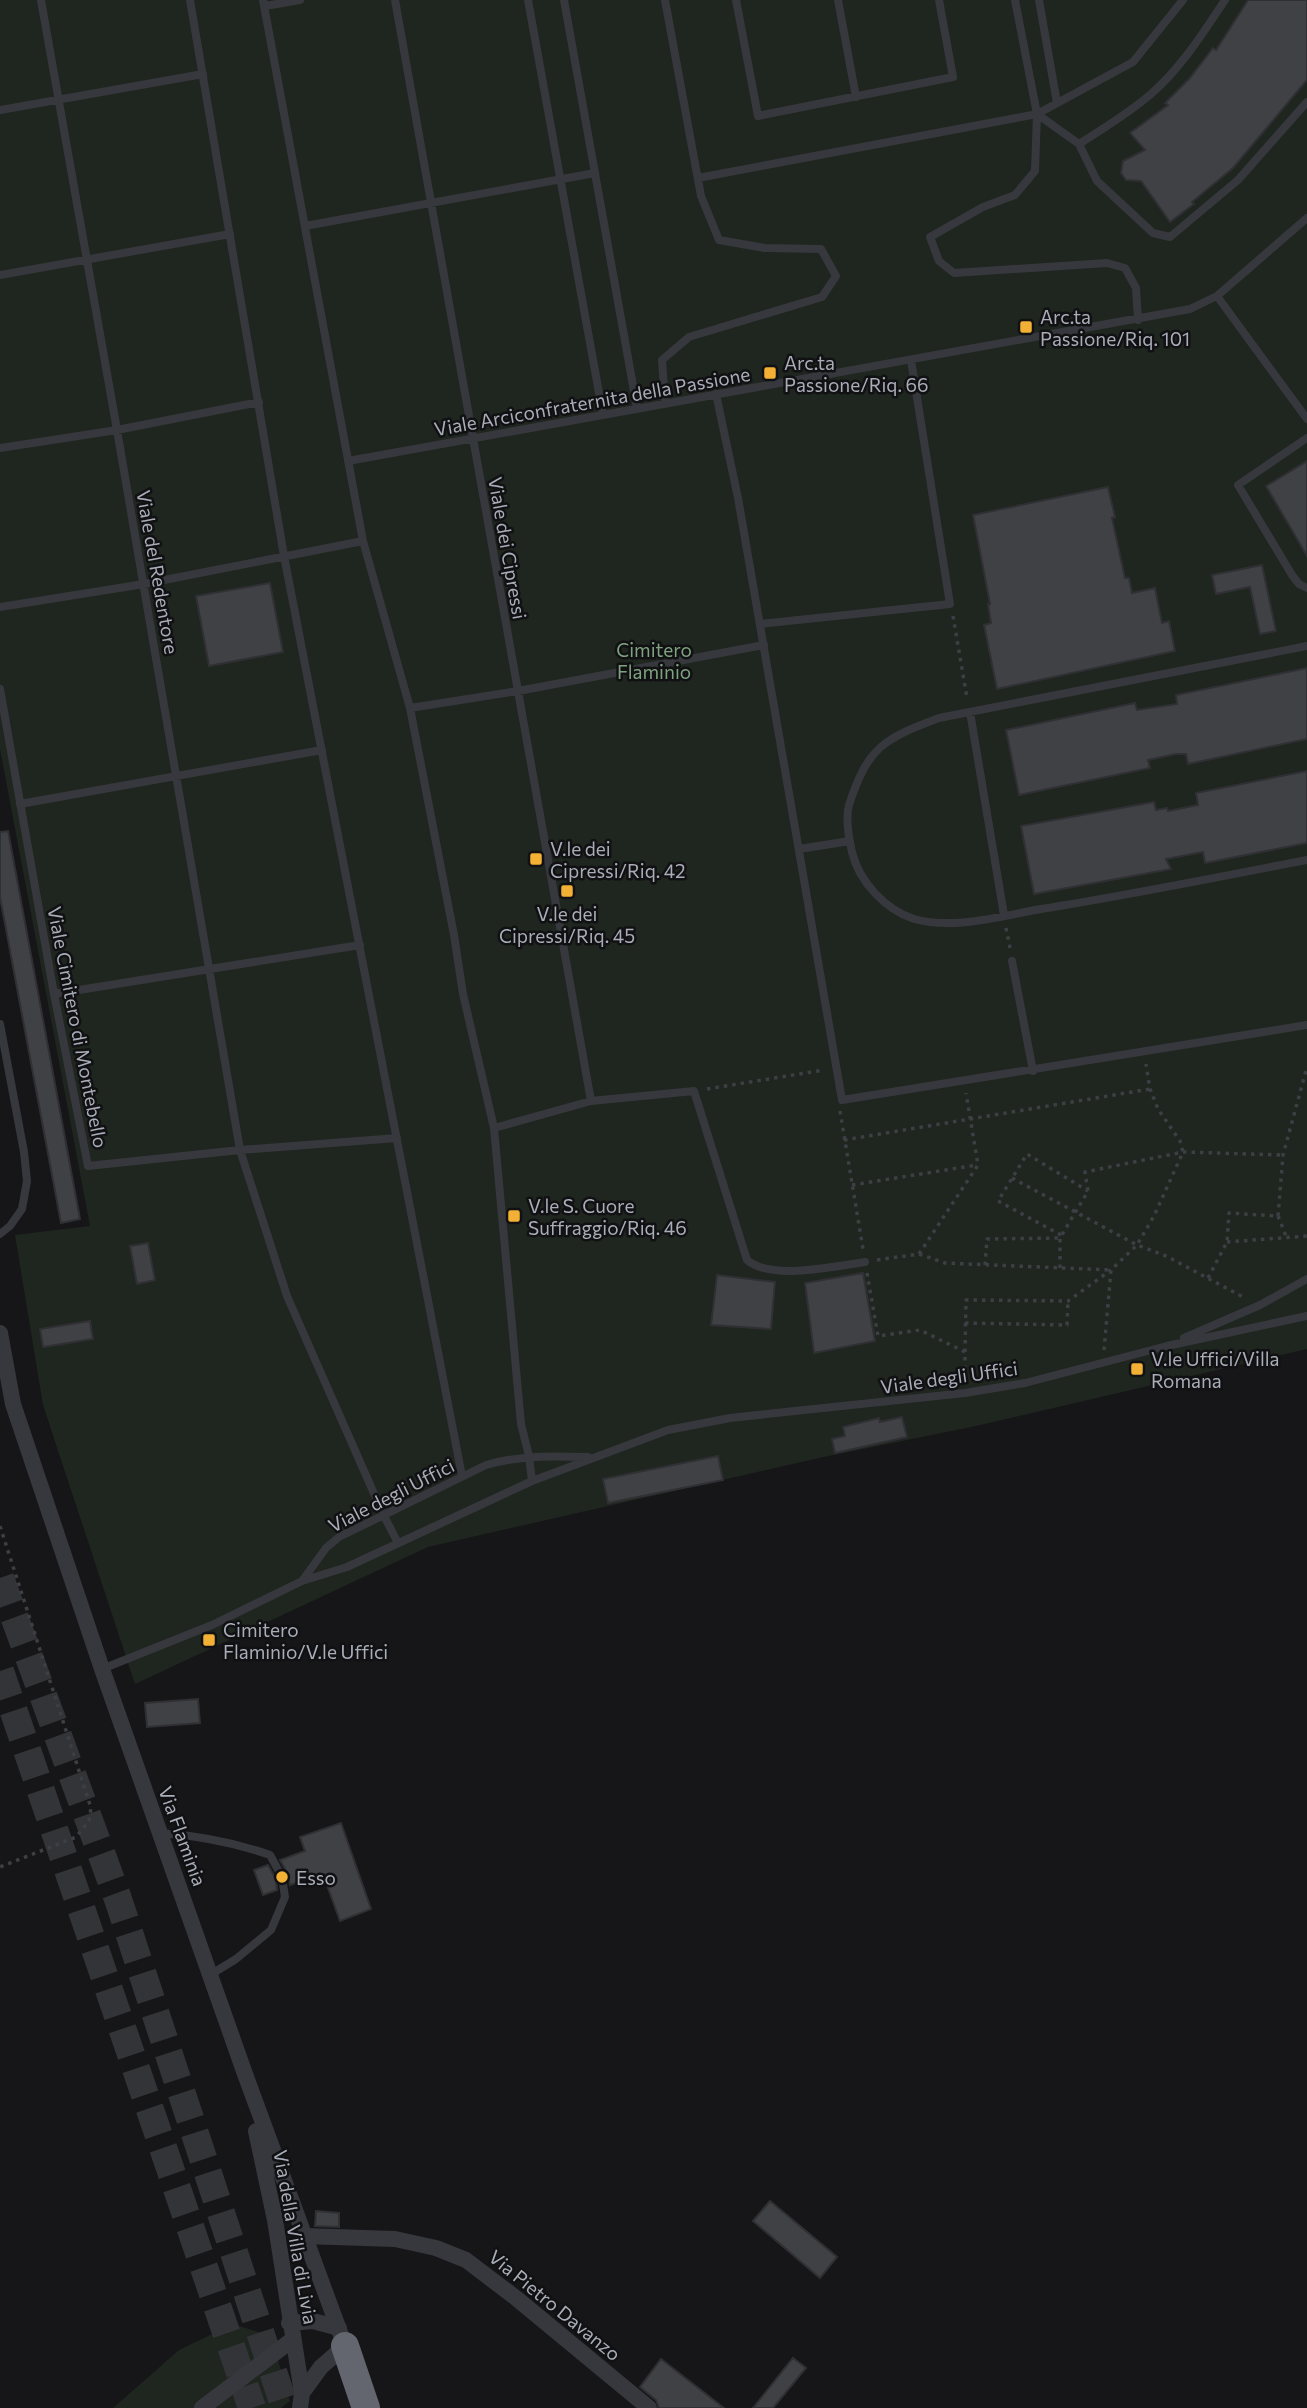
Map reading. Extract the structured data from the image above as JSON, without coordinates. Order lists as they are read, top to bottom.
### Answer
{
  "streets": {
    "street": ["Via Flaminia", "Via della Villa di Livia", "Via Pietro Davanzo"],
    "lane": [
      "Viale Arciconfraternita della Passione",
      "Viale dei Cipressi",
      "Viale del Redentore",
      "Viale Cimitero di Montebello",
      "Viale degli Uffici"
    ]
  },
  "crossings": [
    ["Viale Arciconfraternita della Passione", "Viale dei Cipressi"],
    ["Viale del Redentore", "Viale Cimitero di Montebello"],
    ["Viale degli Uffici", "Via Flaminia"],
    ["Via Flaminia", "Via della Villa di Livia"],
    ["Via Flaminia", "Via Pietro Davanzo"]
  ],
  "parks": ["Cimitero Flaminio"],
  "places": {
    "transit": [
      "Arc.ta Passione/Riq. 101",
      "Arc.ta Passione/Riq. 66",
      "V.le dei Cipressi/Riq. 42",
      "V.le dei Cipressi/Riq. 45",
      "V.le S. Cuore Suffraggio/Riq. 46",
      "V.le Uffici/Villa Romana",
      "Cimitero Flaminio/V.le Uffici"
    ],
    "other": ["Esso"]
  }
}
